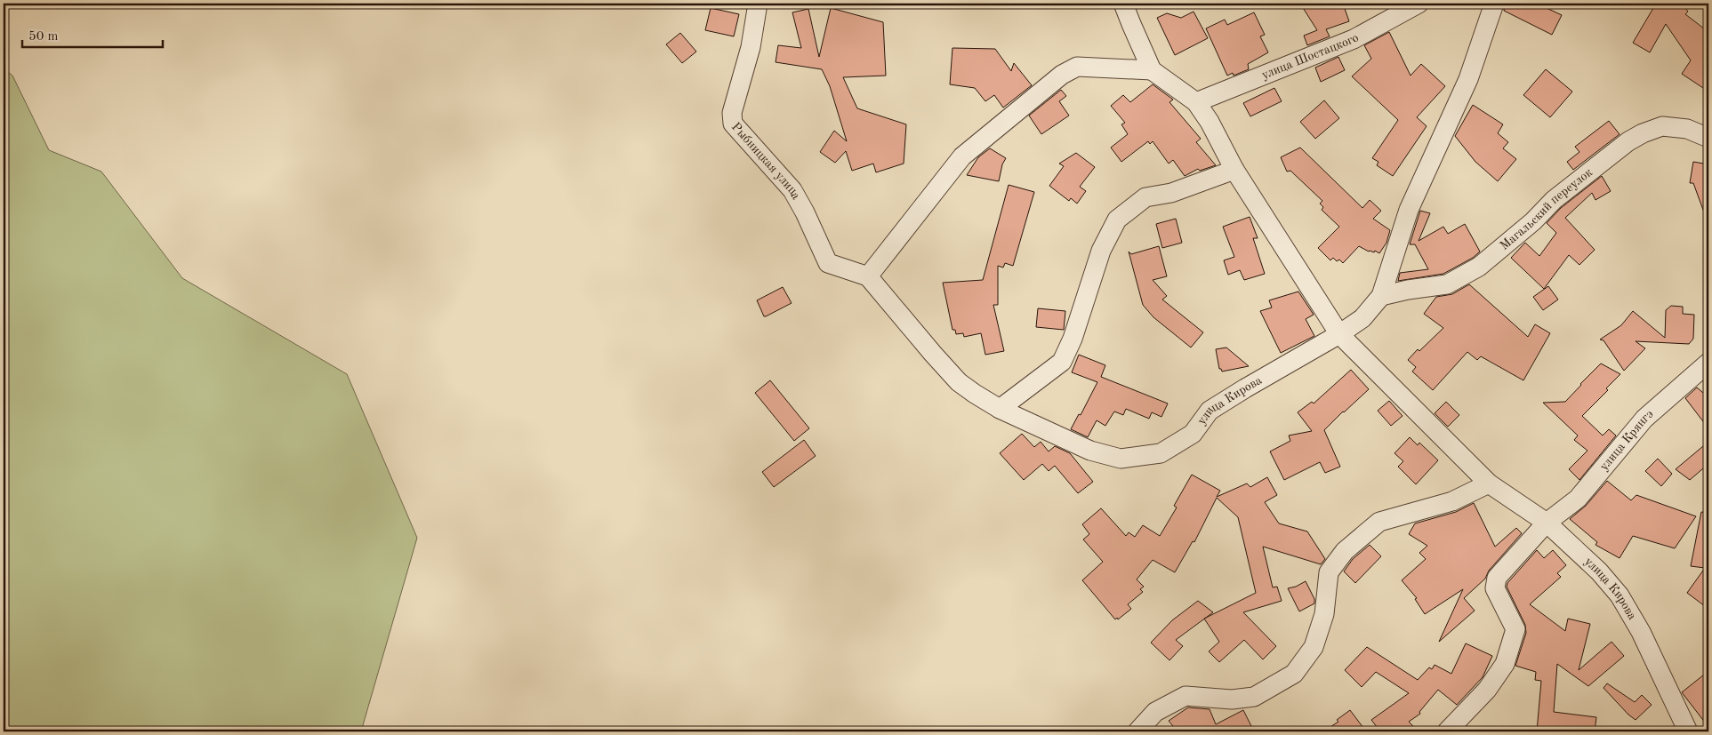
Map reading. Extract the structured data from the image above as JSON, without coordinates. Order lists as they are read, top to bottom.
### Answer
{
  "streets": {
    "street": [
      "улица Шостацкого",
      "Рыбницкая улица",
      "Магальский переулок",
      "улица Кирова",
      "улица Крянгэ"
    ]
  },
  "crossings": [
    ["Рыбницкая улица", "улица Кирова"],
    ["улица Кирова", "улица Крянгэ"]
  ],
  "scale_bar": "50 m"
}
